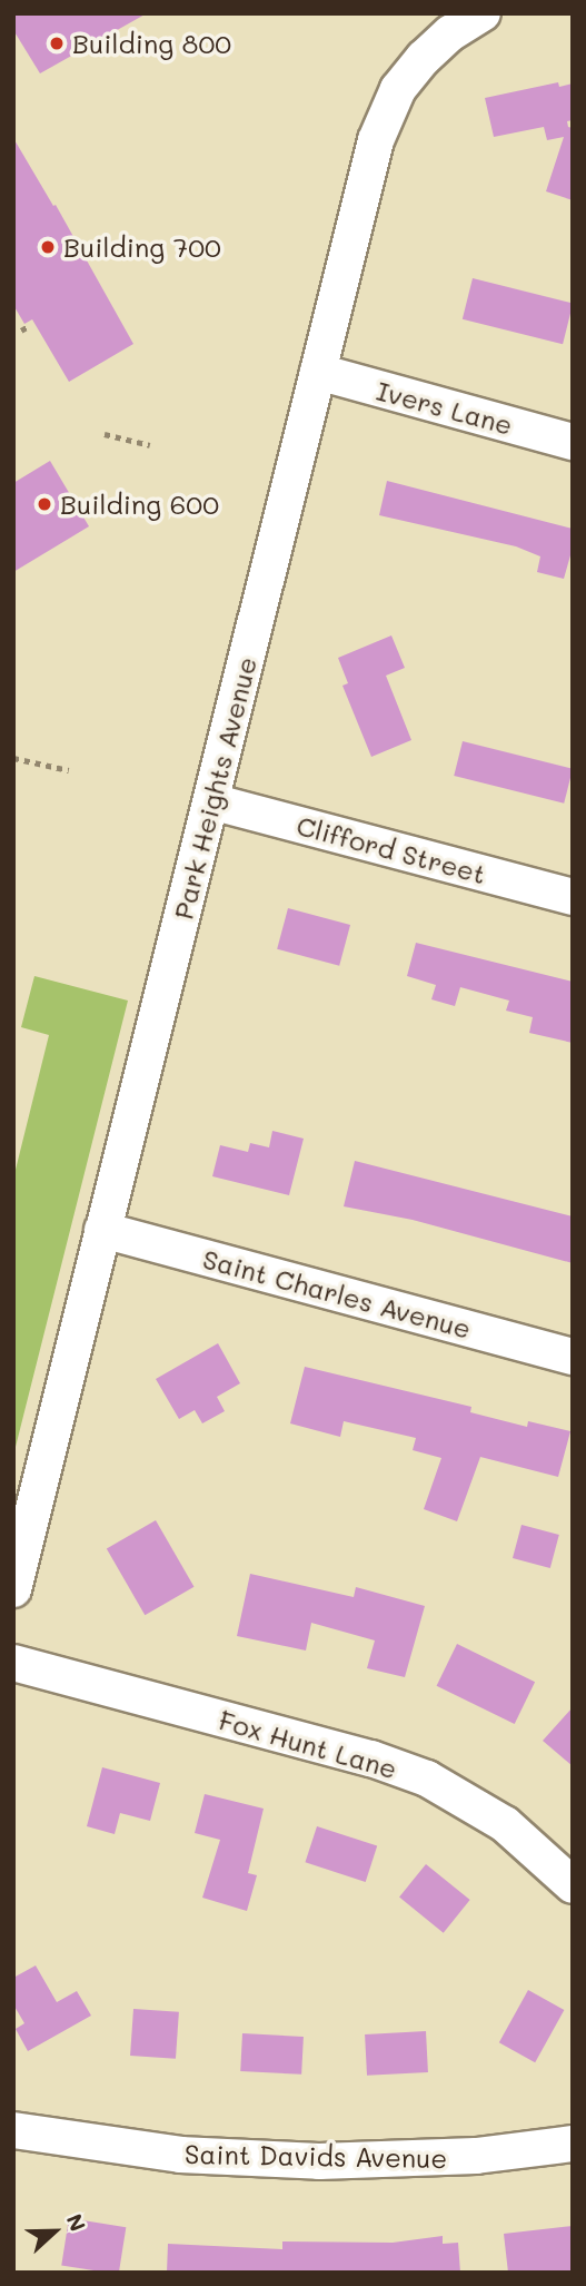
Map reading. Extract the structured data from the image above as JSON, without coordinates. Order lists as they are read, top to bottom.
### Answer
{
  "streets": {
    "street": [
      "Ivers Lane",
      "Park Heights Avenue",
      "Clifford Street",
      "Saint Charles Avenue",
      "Fox Hunt Lane",
      "Saint Davids Avenue"
    ]
  },
  "crossings": [
    ["Ivers Lane", "Park Heights Avenue"],
    ["Park Heights Avenue", "Clifford Street"],
    ["Park Heights Avenue", "Saint Charles Avenue"]
  ],
  "places": ["Building 800", "Building 700", "Building 600"],
  "north": "right"
}
